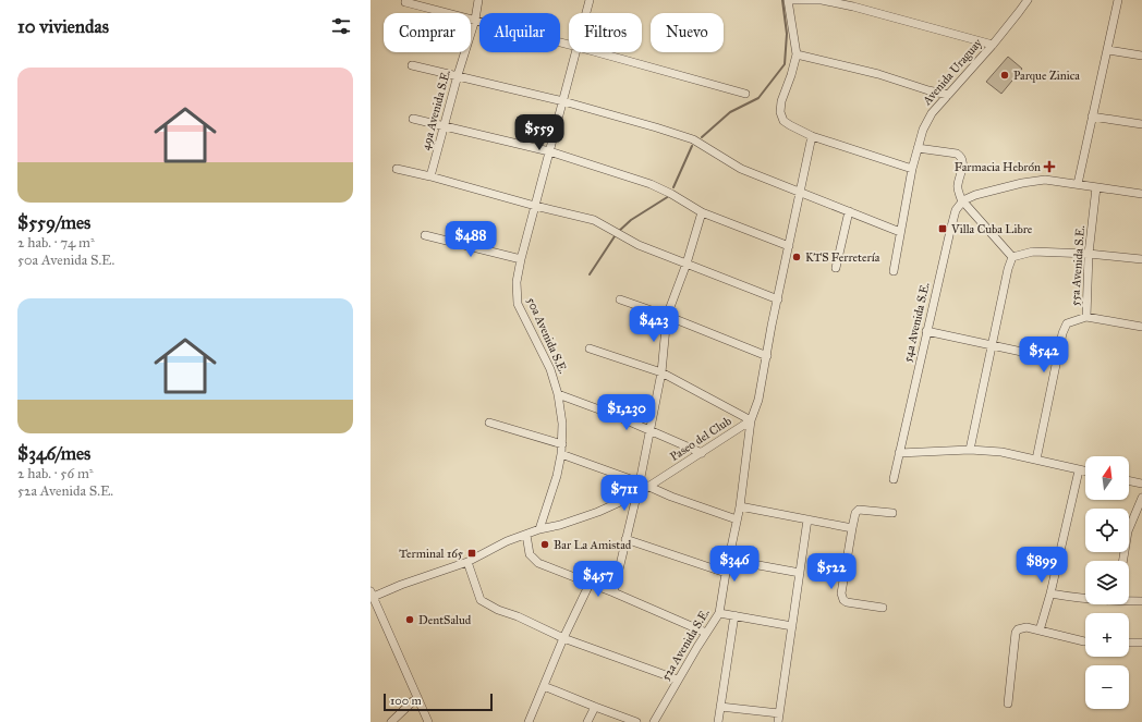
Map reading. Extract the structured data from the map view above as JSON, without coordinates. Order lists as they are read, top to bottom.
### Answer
{
  "streets": {
    "street": [
      "Avenida Uraguay",
      "49a Avenida S.E.",
      "55a Avenida S.E.",
      "54a Avenida S.E.",
      "50a Avenida S.E.",
      "Paseo del Club",
      "52a Avenida S.E."
    ]
  },
  "crossings": [
    ["50a Avenida S.E.", "Paseo del Club"],
    ["Paseo del Club", "52a Avenida S.E."]
  ],
  "places": {
    "other": [
      "Parque Zinica",
      "KTS Ferretería",
      "Bar La Amistad",
      "DentSalud"
    ],
    "health": ["Farmacia Hebrón"],
    "transit": ["Villa Cuba Libre", "Terminal 165"]
  },
  "scale_bar": "100 m",
  "north": "top",
  "page": {
    "heading": "10 viviendas",
    "chip": [
      "Comprar",
      "Alquilar",
      "Filtros",
      "Nuevo"
    ],
    "list": [
      {
        "name": "$559/mes",
        "note": "2 hab. · 74 m² · 50a Avenida S.E."
      },
      {
        "name": "$346/mes",
        "note": "2 hab. · 56 m² · 52a Avenida S.E."
      }
    ],
    "price": [
      "$559",
      "$488",
      "$423",
      "$542",
      "$1,230",
      "$711",
      "$346",
      "$899",
      "$522",
      "$457"
    ],
    "map_buttons": ["+", "−"],
    "scale": "100 m"
  }
}
